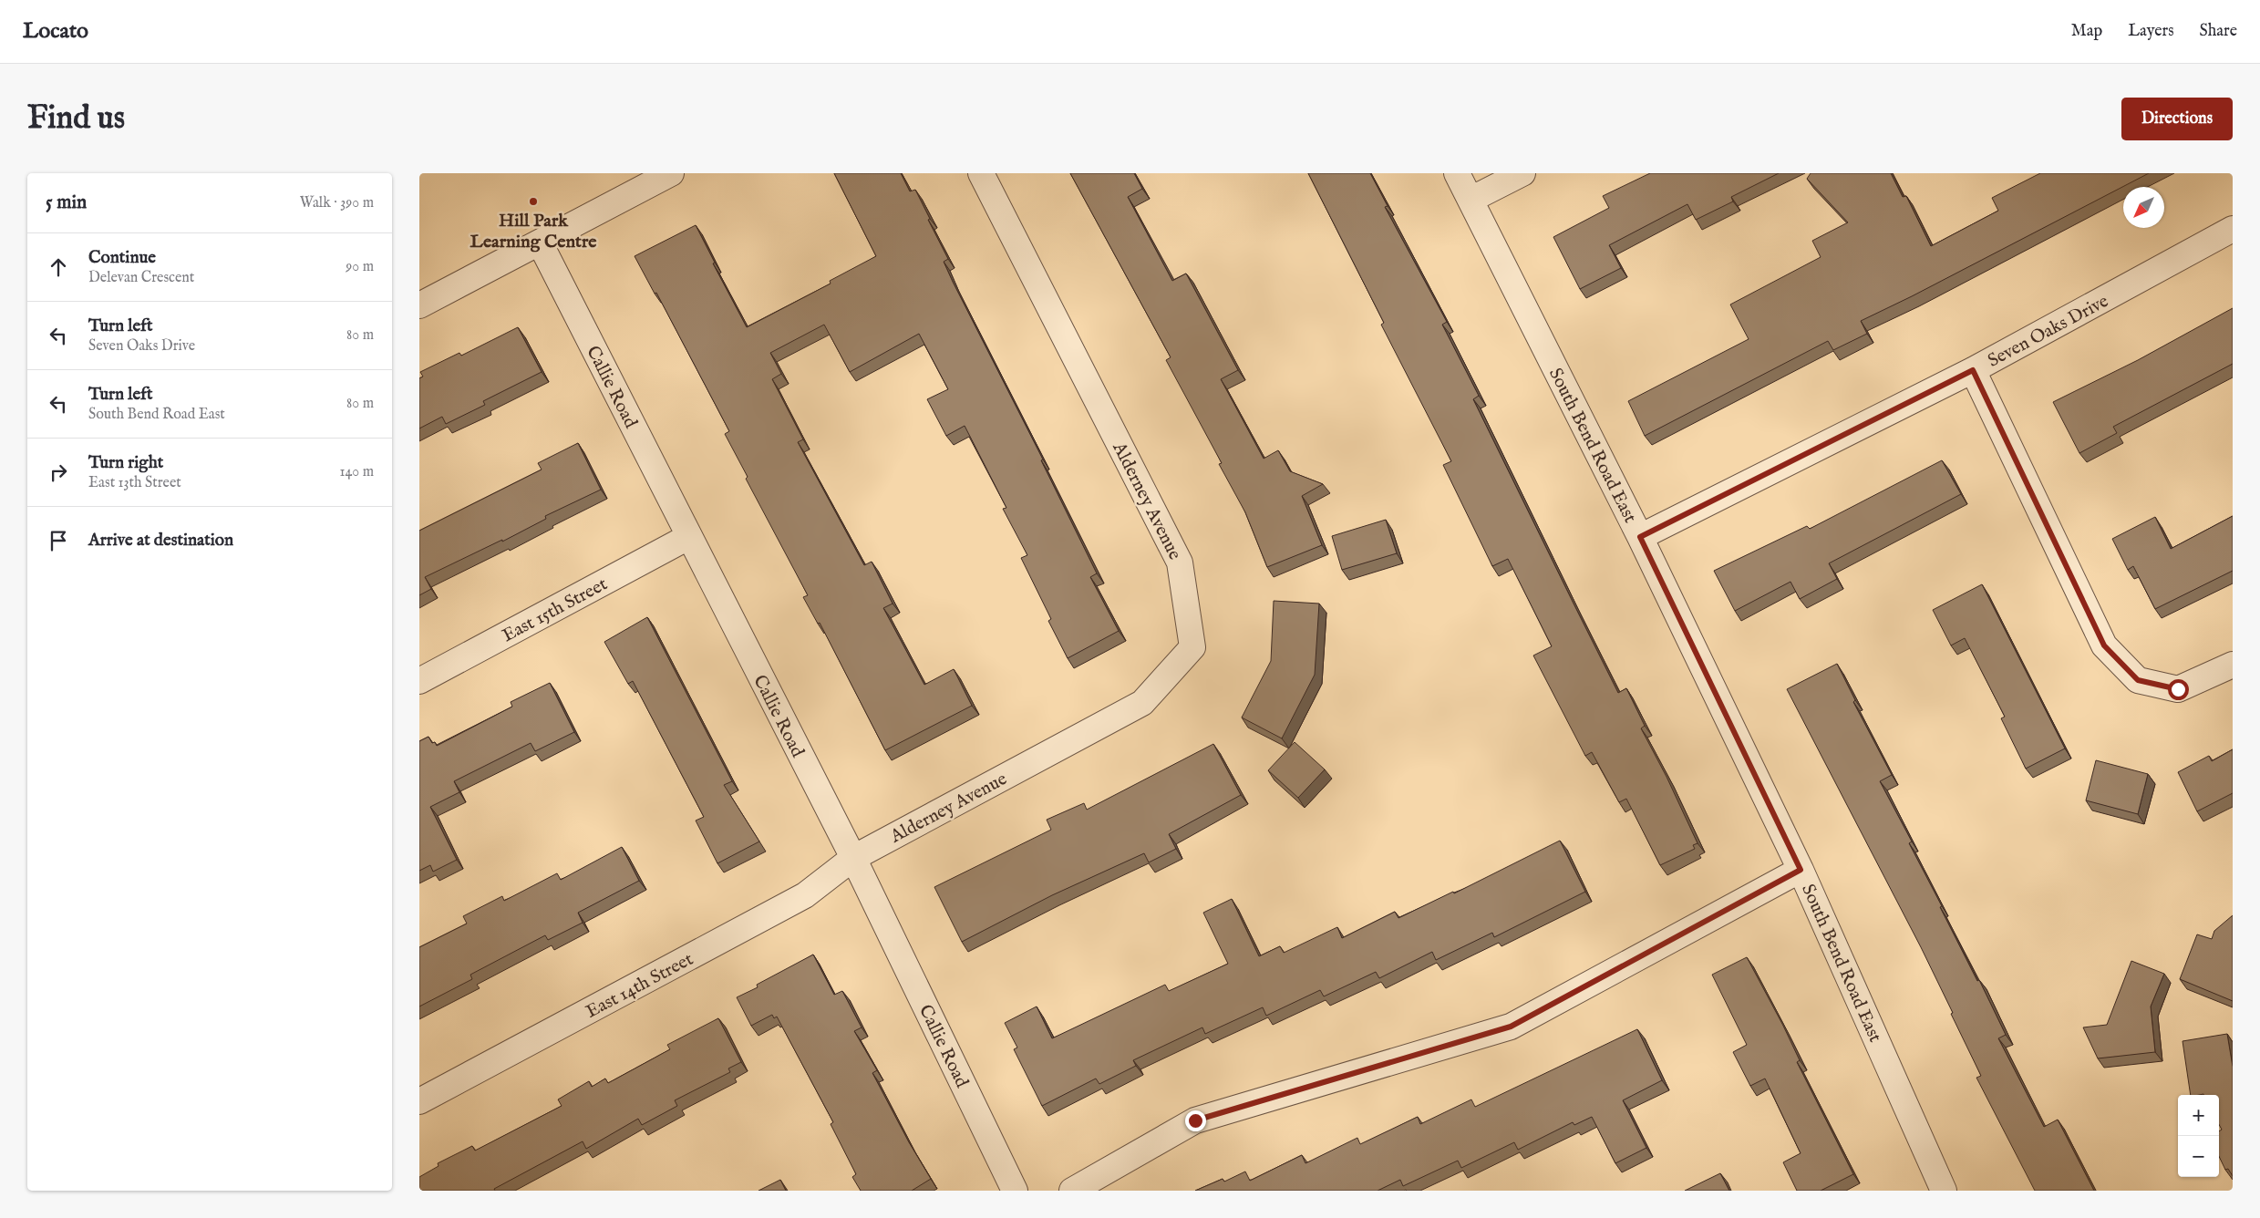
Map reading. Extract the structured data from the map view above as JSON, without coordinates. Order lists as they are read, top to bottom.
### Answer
{
  "streets": {
    "street": [
      "Seven Oaks Drive",
      "Callie Road",
      "South Bend Road East",
      "Alderney Avenue",
      "East 15th Street",
      "East 14th Street"
    ]
  },
  "crossings": [
    ["Seven Oaks Drive", "South Bend Road East"],
    ["Callie Road", "Alderney Avenue"],
    ["Callie Road", "East 15th Street"],
    ["Callie Road", "East 14th Street"],
    ["Alderney Avenue", "East 14th Street"]
  ],
  "places": ["Hill Park Learning Centre"],
  "north": "bottom left",
  "page": {
    "header": "Locato",
    "nav": ["Map", "Layers", "Share"],
    "buttons": "Directions",
    "title": "Find us",
    "heading": ["5 min", "Walk · 390 m"],
    "list": [
      ["Continue", "Delevan Crescent", "90 m"],
      ["Turn left", "Seven Oaks Drive", "80 m"],
      ["Turn left", "South Bend Road East", "80 m"],
      ["Turn right", "East 13th Street", "140 m"],
      "Arrive at destination"
    ],
    "map_buttons": ["+", "−"]
  }
}
